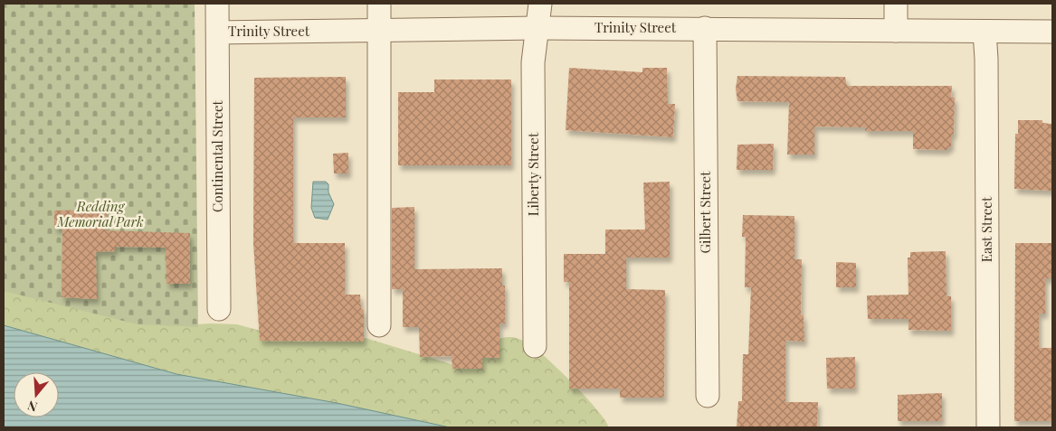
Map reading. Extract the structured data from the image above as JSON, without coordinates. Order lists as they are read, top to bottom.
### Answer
{
  "streets": {
    "street": [
      "Trinity Street",
      "Continental Street",
      "Liberty Street",
      "Gilbert Street",
      "East Street"
    ]
  },
  "crossings": [
    ["Trinity Street", "Continental Street"],
    ["Trinity Street", "Liberty Street"],
    ["Trinity Street", "Gilbert Street"],
    ["Trinity Street", "East Street"]
  ],
  "parks": ["Redding Memorial Park"],
  "north": "bottom"
}
